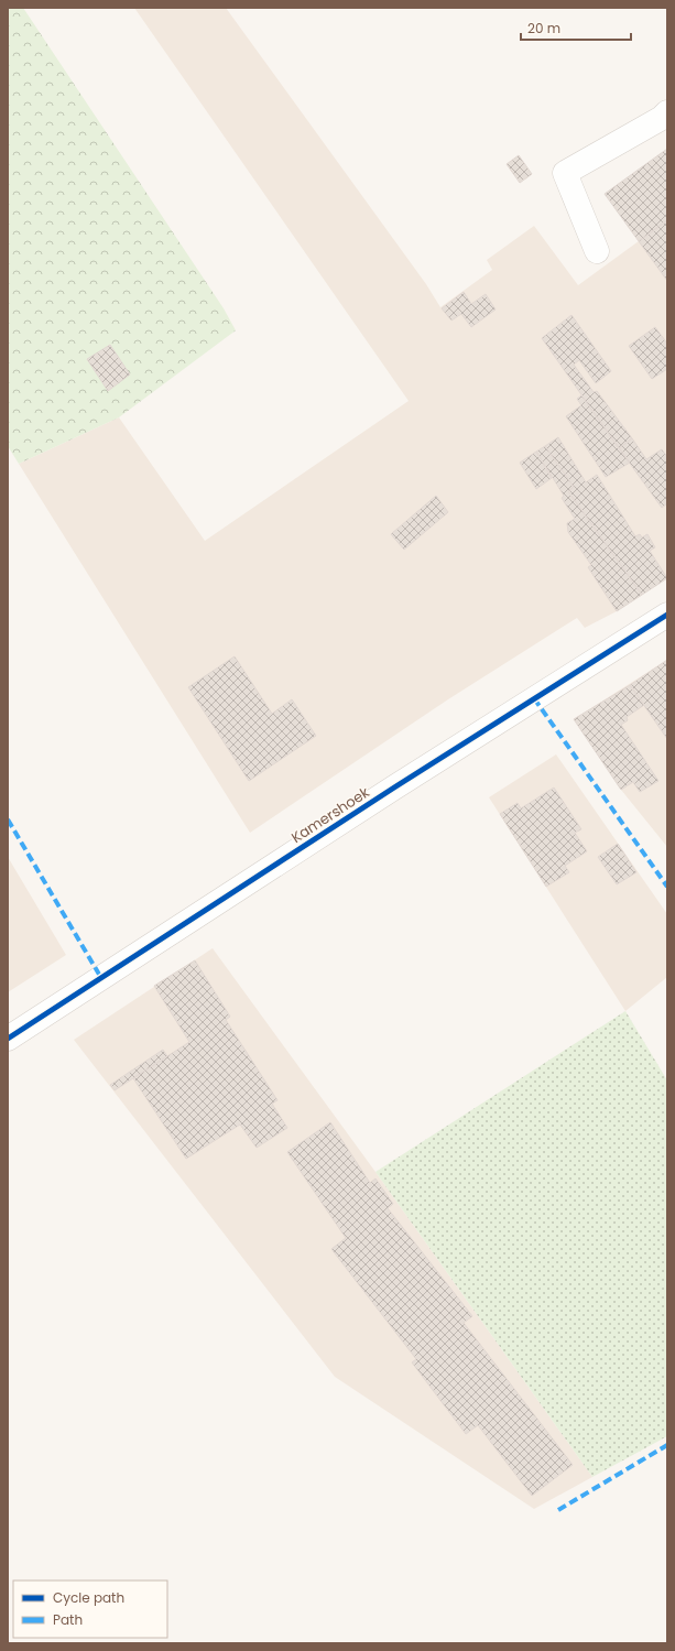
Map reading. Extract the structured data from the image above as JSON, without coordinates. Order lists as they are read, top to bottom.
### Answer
{
  "streets": {
    "street": ["Kamershoek"]
  },
  "legend": ["Cycle path", "Path"],
  "scale_bar": "20 m"
}
